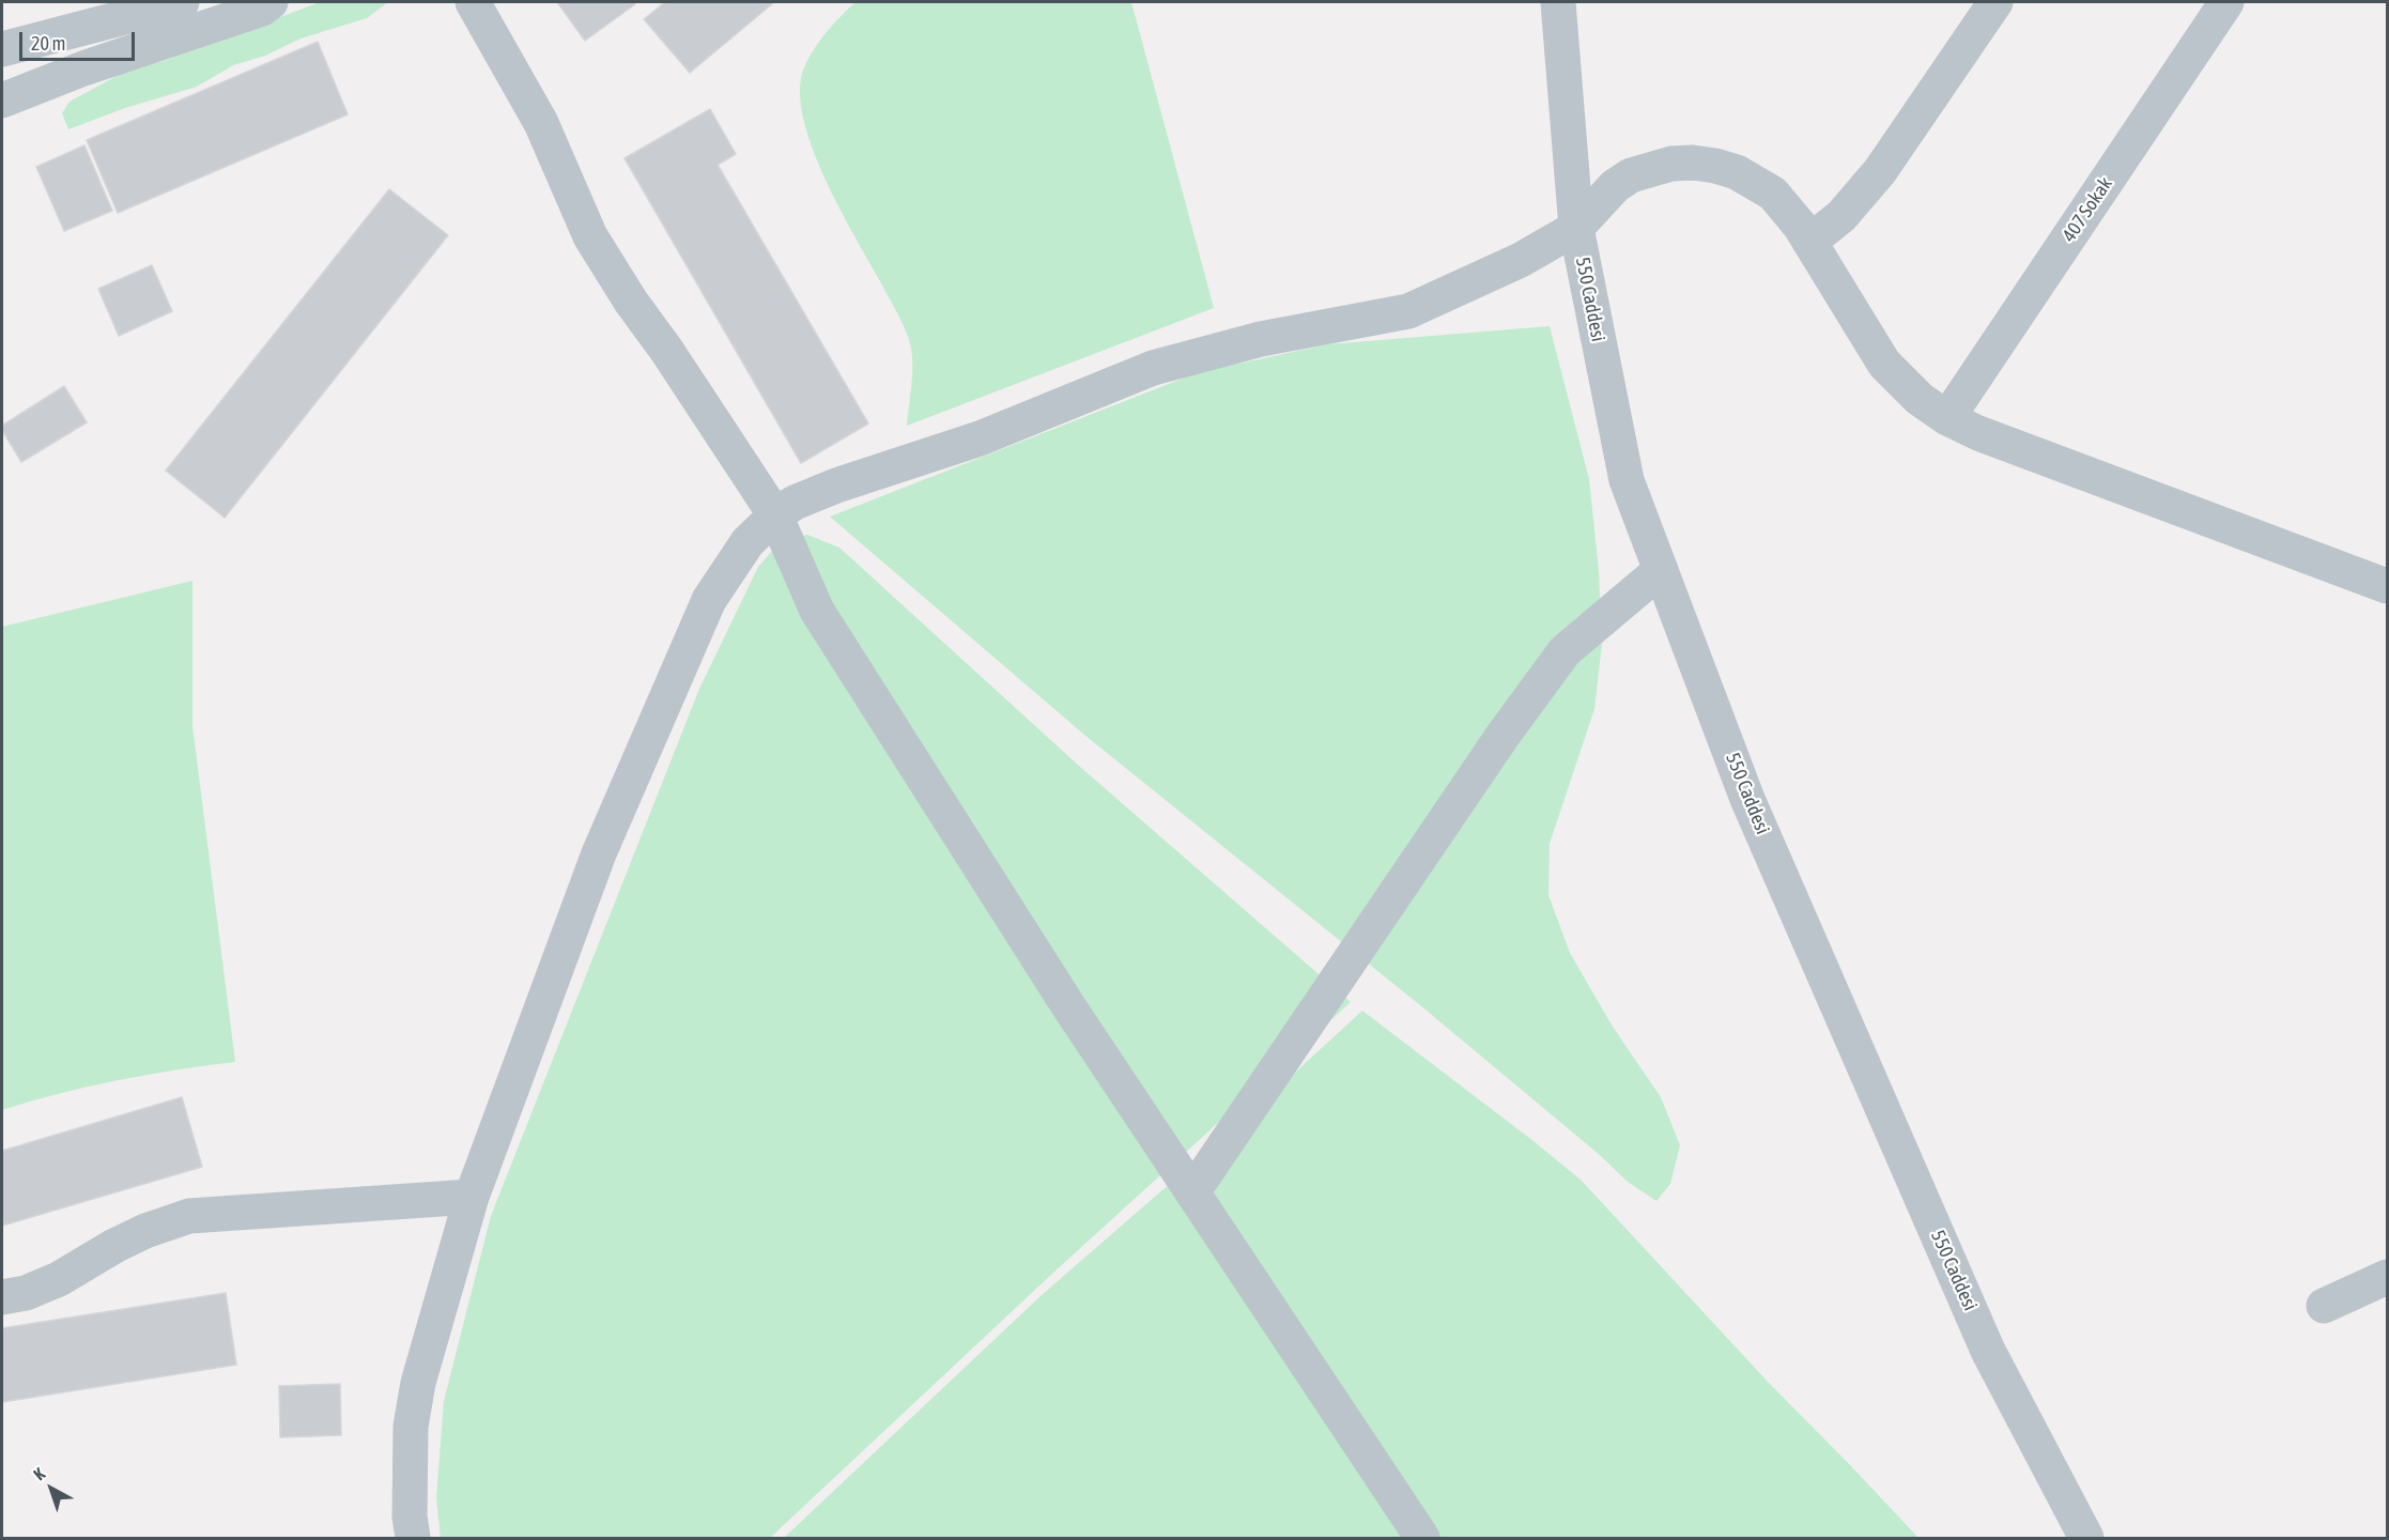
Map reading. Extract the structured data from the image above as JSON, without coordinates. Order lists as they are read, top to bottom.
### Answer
{
  "streets": {
    "street": ["407 Sokak", "550 Caddesi"]
  },
  "scale_bar": "20 m",
  "north": "top left"
}
